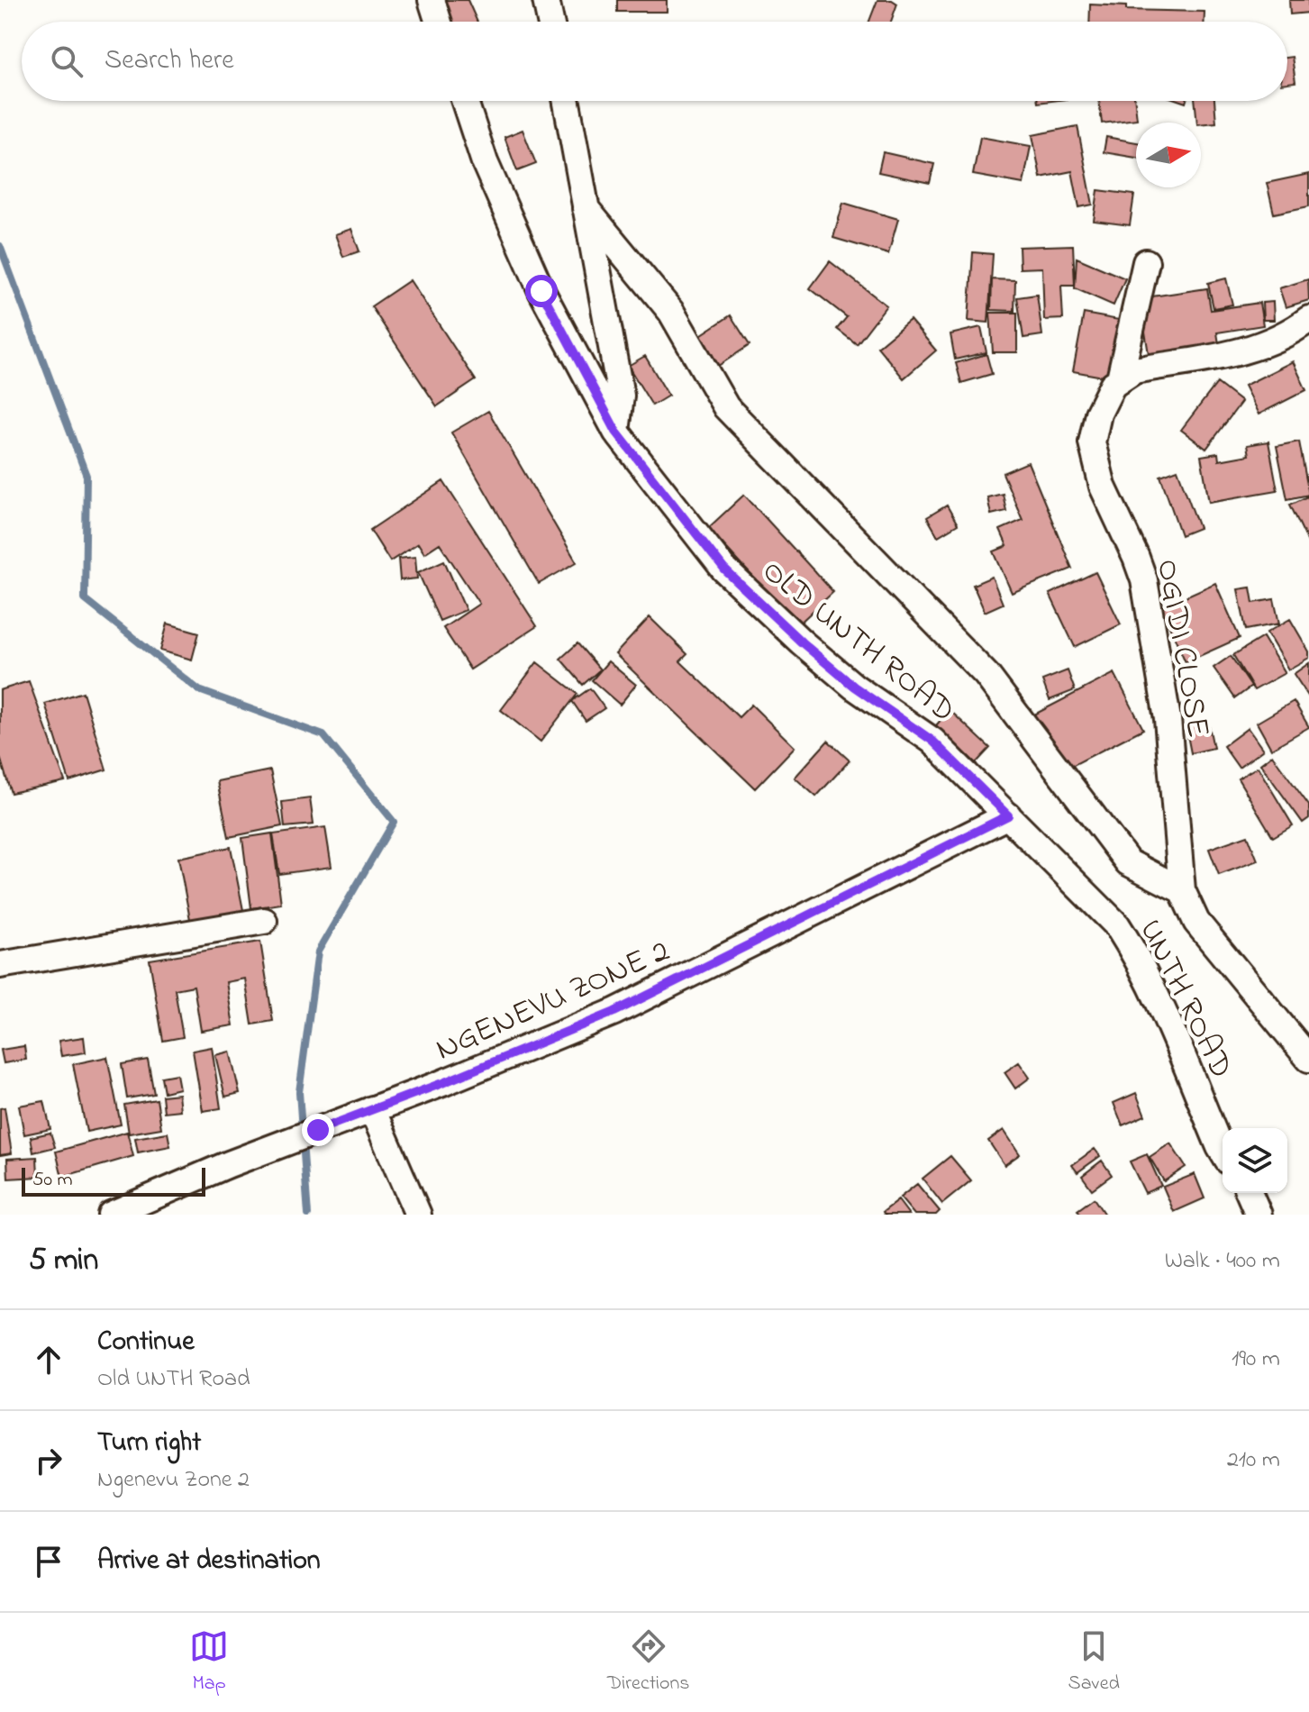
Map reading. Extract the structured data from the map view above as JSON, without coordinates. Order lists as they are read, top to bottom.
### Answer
{
  "streets": {
    "street": [
      "OLD UNTH ROAD",
      "OGIDI CLOSE",
      "NGENEVU ZONE 2",
      "UNTH ROAD"
    ]
  },
  "crossings": [
    ["OLD UNTH ROAD", "NGENEVU ZONE 2"],
    ["OLD UNTH ROAD", "UNTH ROAD"],
    ["NGENEVU ZONE 2", "UNTH ROAD"]
  ],
  "scale_bar": "50 m",
  "north": "right",
  "page": {
    "search": "Search here",
    "scale": "50 m",
    "heading": ["5 min", "Walk · 400 m"],
    "list": [
      ["Continue", "Old UNTH Road", "190 m"],
      ["Turn right", "Ngenevu Zone 2", "210 m"],
      "Arrive at destination"
    ],
    "nav": ["Map", "Directions", "Saved"]
  }
}
